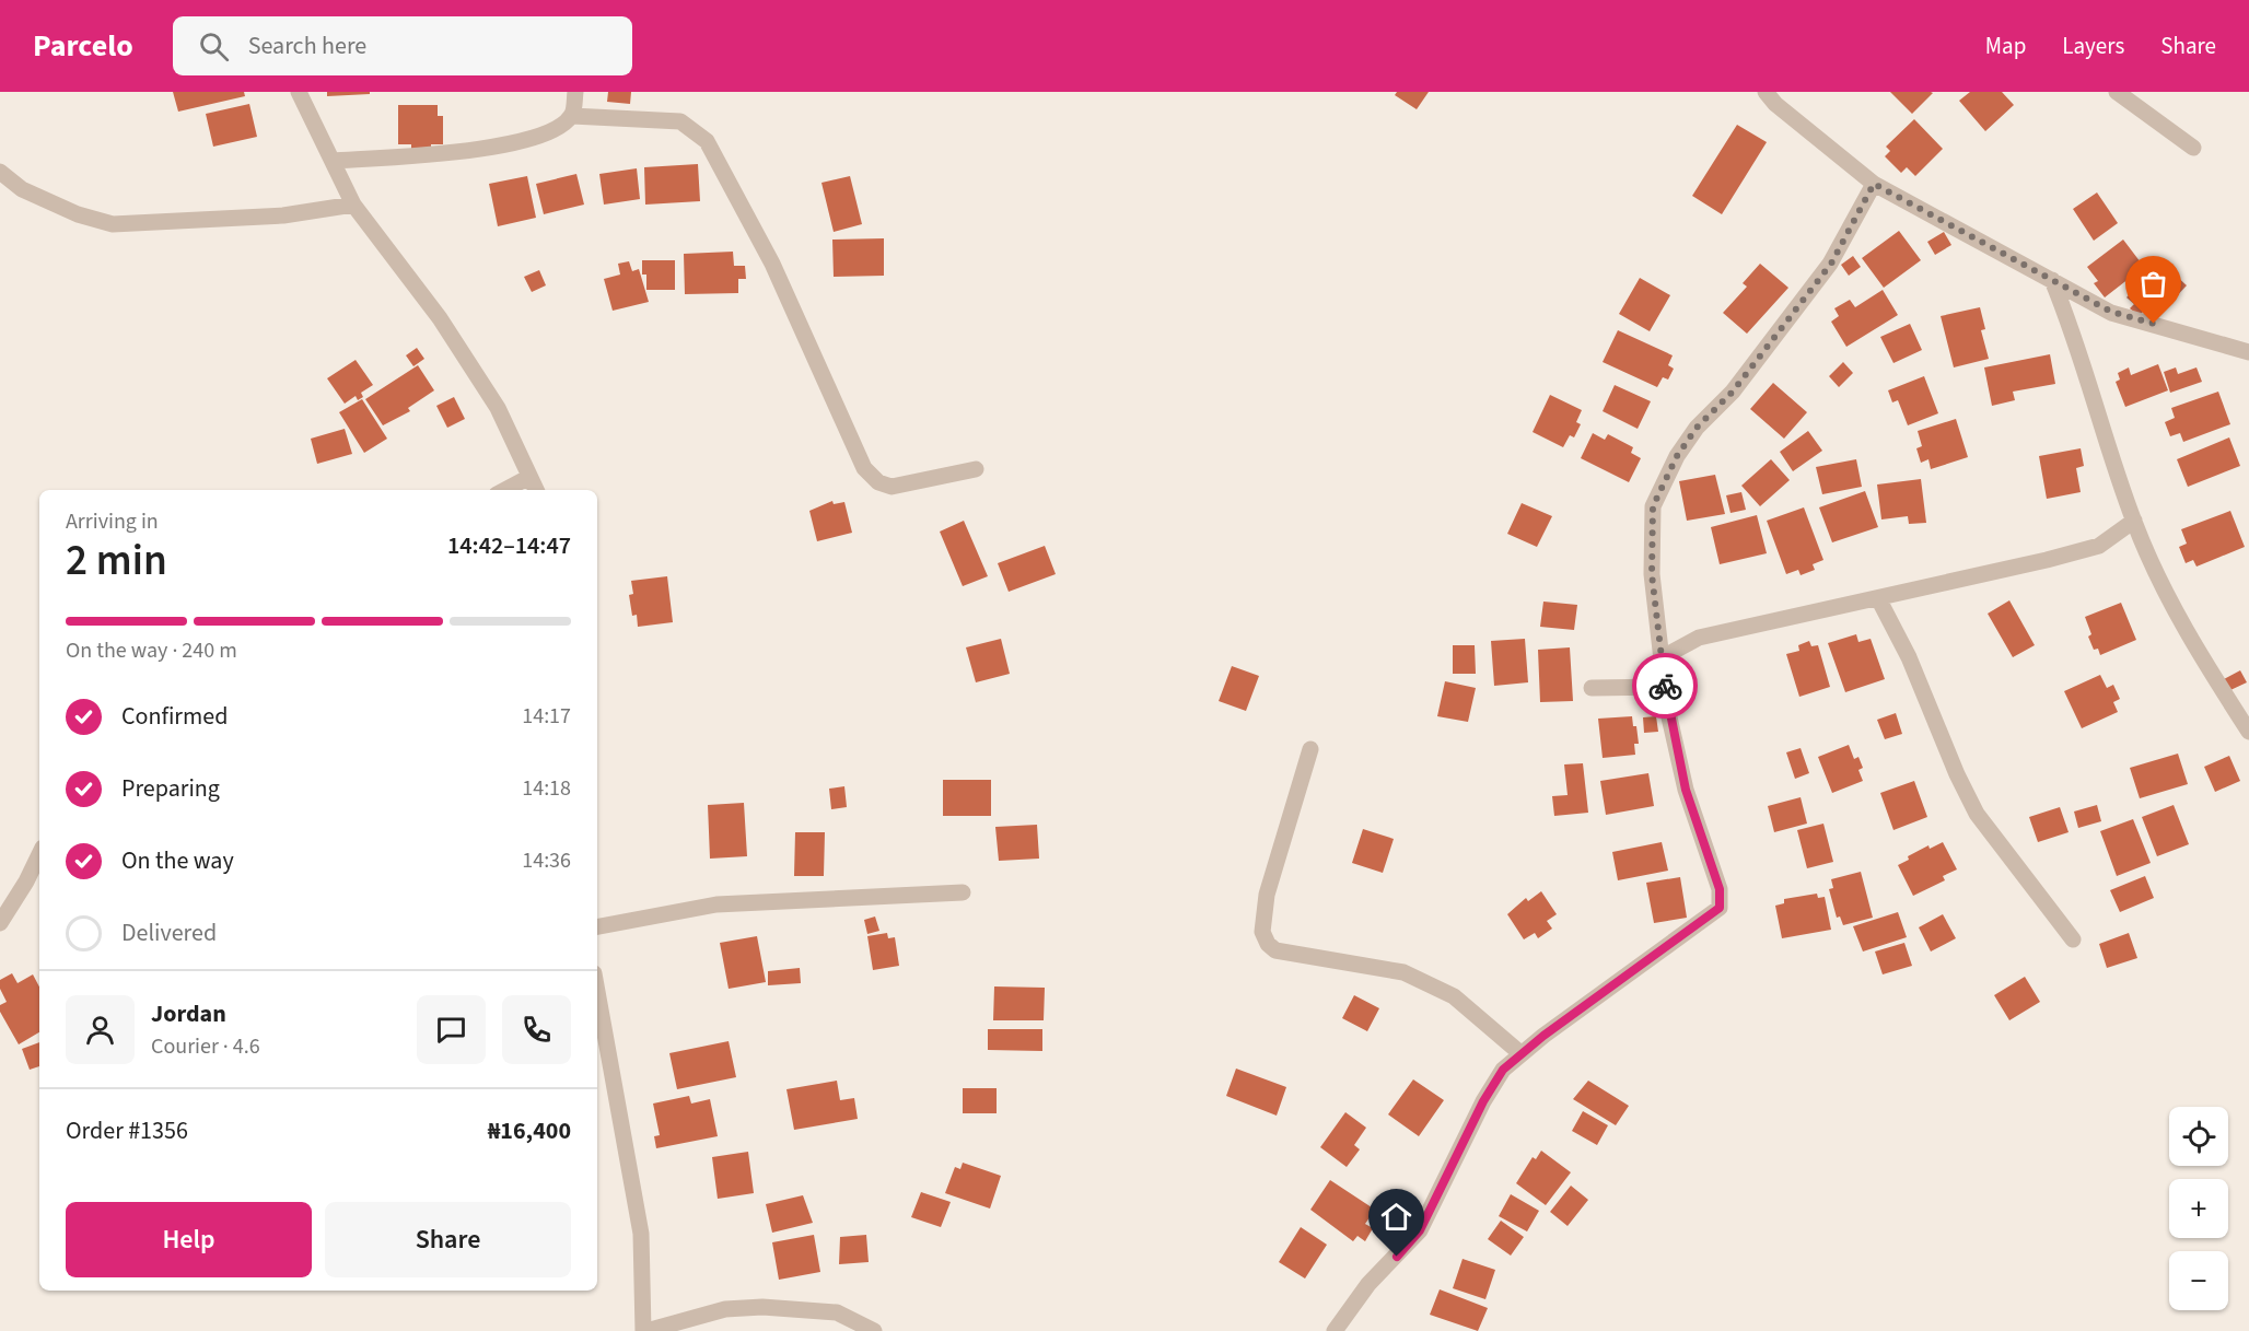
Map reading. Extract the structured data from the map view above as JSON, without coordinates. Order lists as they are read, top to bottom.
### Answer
{
  "page": {
    "header": "Parcelo",
    "search": "Search here",
    "nav": ["Map", "Layers", "Share"],
    "heading": ["2 min", "Arriving in", "14:42–14:47"],
    "panel": [
      "Jordan",
      "Courier · 4.6",
      "Order #1356",
      "₦16,400"
    ],
    "bar": "On the way · 240 m",
    "list": [
      ["Confirmed", "14:17"],
      ["Preparing", "14:18"],
      ["On the way", "14:36"],
      "Delivered"
    ],
    "map_buttons": ["+", "−"],
    "buttons": ["Help", "Share"]
  }
}
